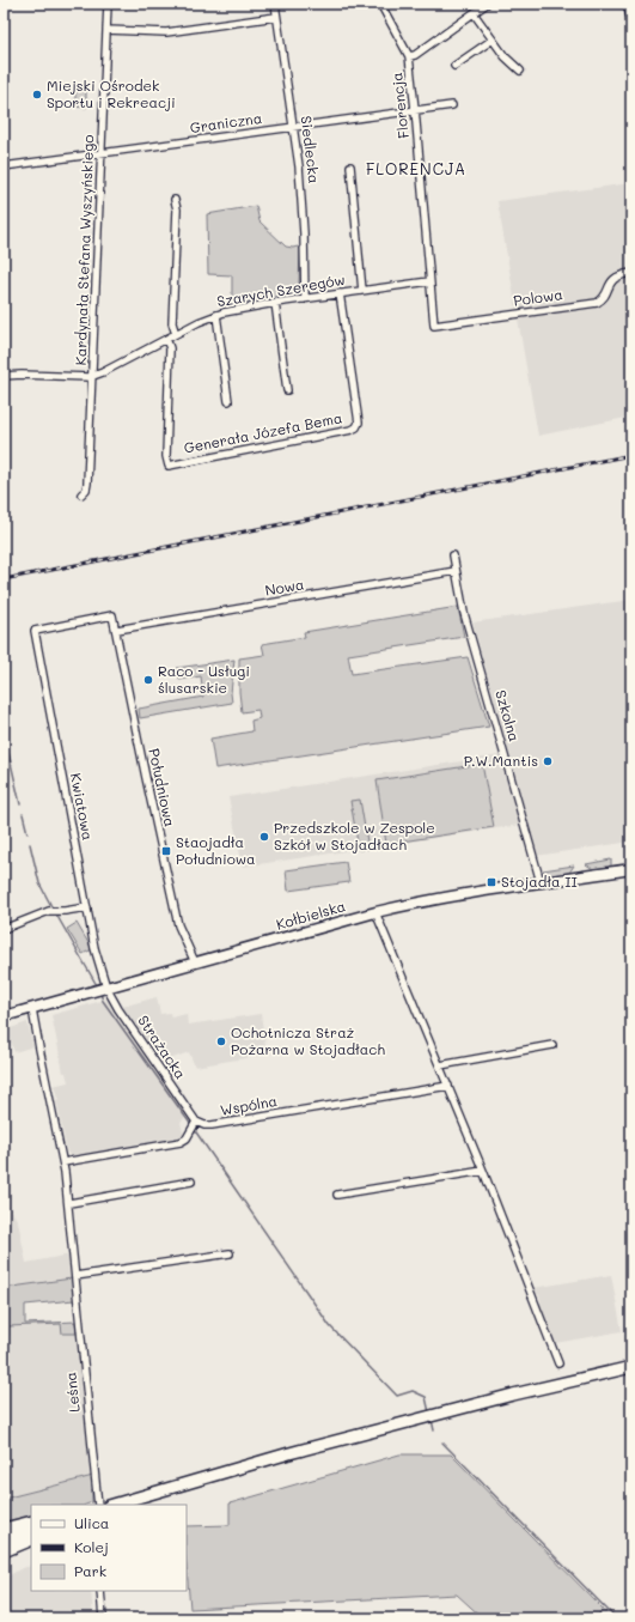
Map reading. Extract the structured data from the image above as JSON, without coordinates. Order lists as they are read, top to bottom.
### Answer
{
  "streets": {
    "street": [
      "Florencja",
      "Graniczna",
      "Siedlecka",
      "Kardynała Stefana Wyszyńskiego",
      "Szarych Szeregów",
      "Polowa",
      "Generała Józefa Bema",
      "Nowa",
      "Szkolna",
      "Południowa",
      "Kwiatowa",
      "Kołbielska",
      "Strażacka",
      "Wspólna",
      "Leśna"
    ]
  },
  "crossings": [
    ["Florencja", "Graniczna"],
    ["Florencja", "Szarych Szeregów"],
    ["Florencja", "Polowa"],
    ["Graniczna", "Siedlecka"],
    ["Graniczna", "Kardynała Stefana Wyszyńskiego"],
    ["Siedlecka", "Szarych Szeregów"],
    ["Kardynała Stefana Wyszyńskiego", "Szarych Szeregów"],
    ["Szarych Szeregów", "Generała Józefa Bema"],
    ["Nowa", "Szkolna"],
    ["Nowa", "Południowa"],
    ["Szkolna", "Kołbielska"],
    ["Południowa", "Kwiatowa"],
    ["Południowa", "Kołbielska"],
    ["Kwiatowa", "Kołbielska"],
    ["Kwiatowa", "Strażacka"],
    ["Kołbielska", "Strażacka"],
    ["Kołbielska", "Leśna"],
    ["Strażacka", "Wspólna"]
  ],
  "districts": ["FLORENCJA"],
  "places": {
    "other": [
      "Miejski Ośrodek Sportu i Rekreacji",
      "Raco - Usługi ślusarskie",
      "P.W.Mantis",
      "Przedszkole w Zespole Szkół w Stojadłach",
      "Ochotnicza Straż Pożarna w Stojadłach"
    ],
    "transit": ["Staojadła Południowa", "Stojadła II"]
  },
  "legend": ["Ulica", "Kolej", "Park"]
}
